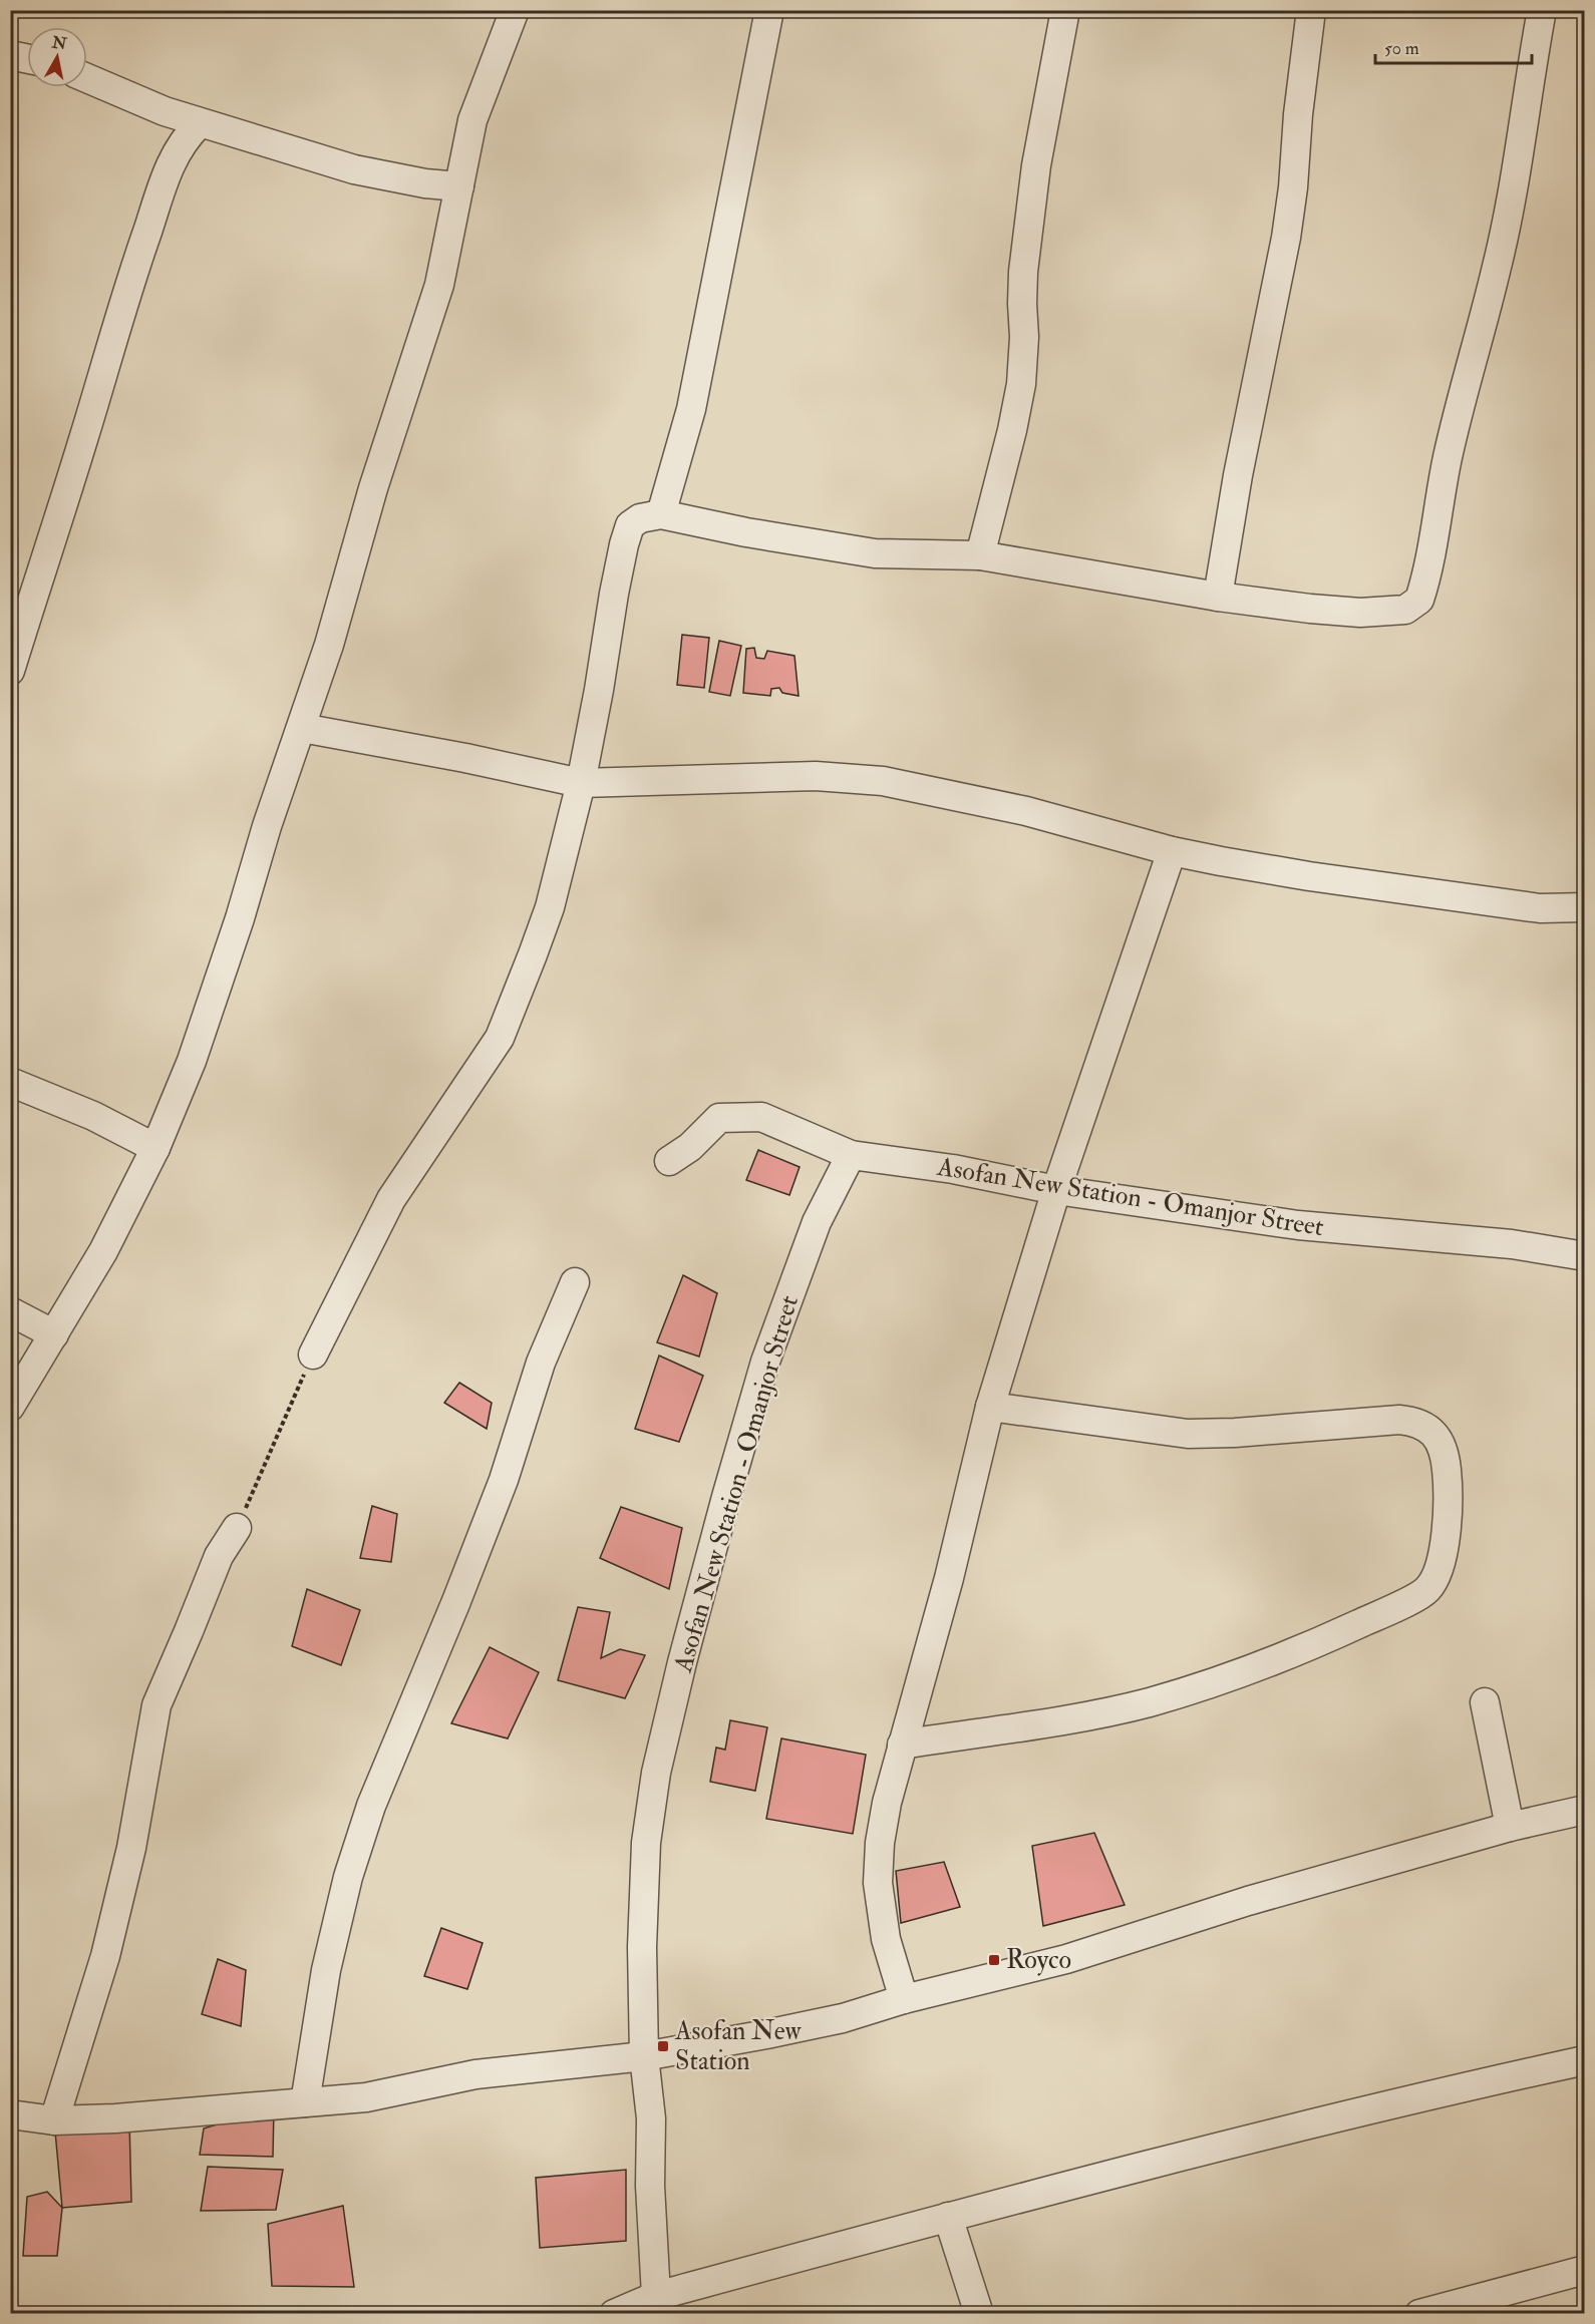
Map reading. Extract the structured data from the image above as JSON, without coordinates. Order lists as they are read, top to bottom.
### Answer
{
  "streets": {
    "street": ["Asofan New Station - Omanjor Street"]
  },
  "places": {
    "transit": ["Royco", "Asofan New Station"]
  },
  "scale_bar": "50 m",
  "north": "top"
}
